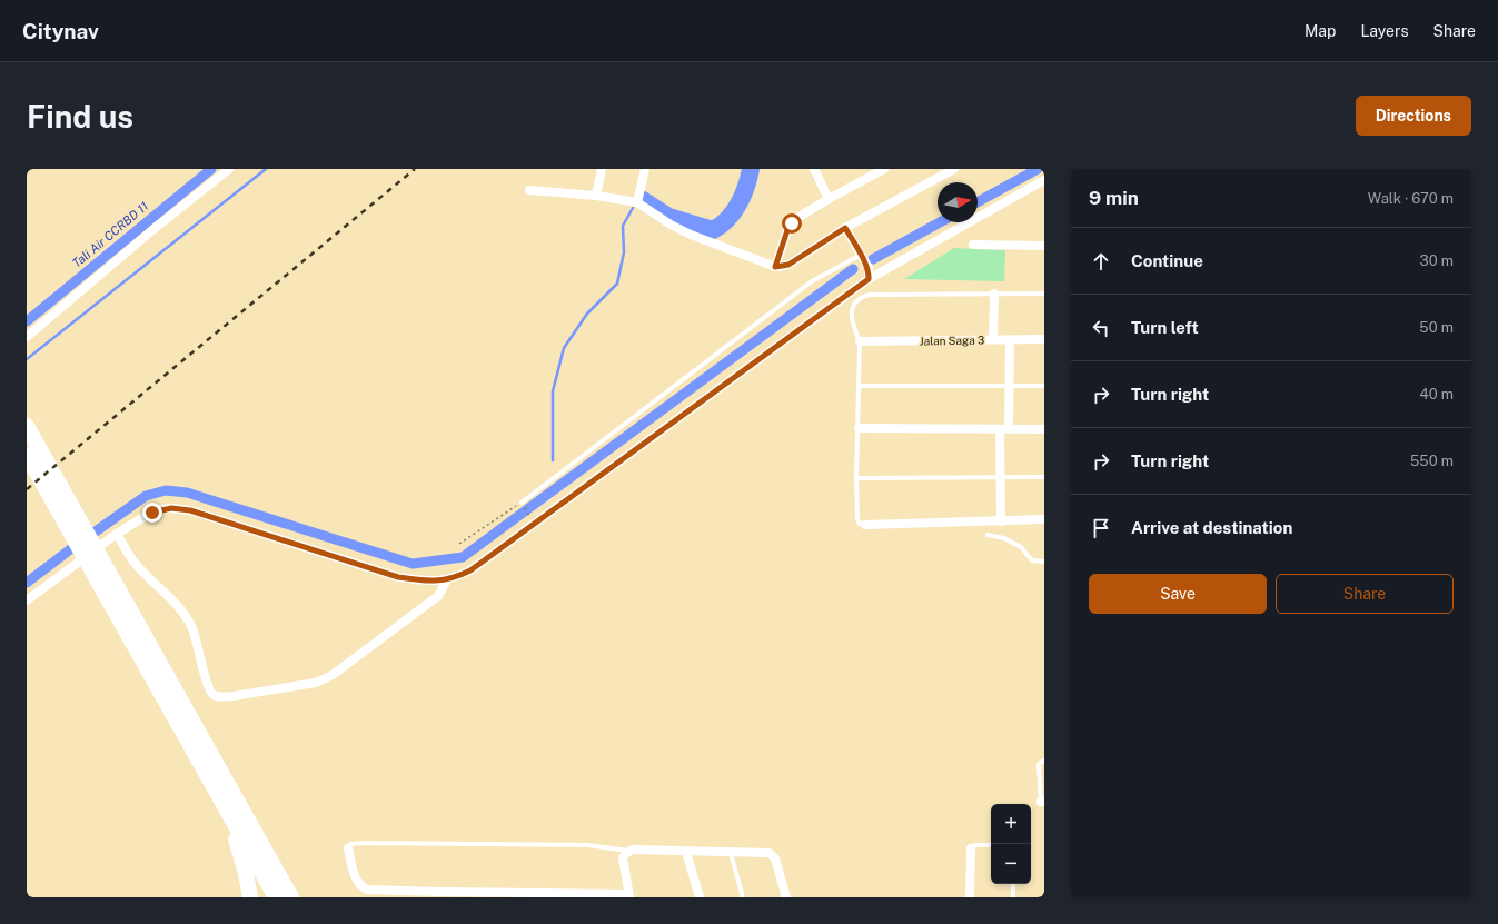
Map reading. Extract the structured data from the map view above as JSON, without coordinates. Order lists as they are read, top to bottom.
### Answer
{
  "streets": {
    "street": ["Jalan Saga 3"]
  },
  "water": ["Tali Air CCRBD 11"],
  "north": "right",
  "page": {
    "header": "Citynav",
    "nav": ["Map", "Layers", "Share"],
    "buttons": [
      "Directions",
      ["Save", "Share"]
    ],
    "title": "Find us",
    "heading": ["9 min", "Walk · 670 m"],
    "list": [
      ["Continue", "30 m"],
      ["Turn left", "50 m"],
      ["Turn right", "40 m"],
      ["Turn right", "550 m"],
      "Arrive at destination"
    ],
    "map_buttons": ["+", "−"]
  }
}
